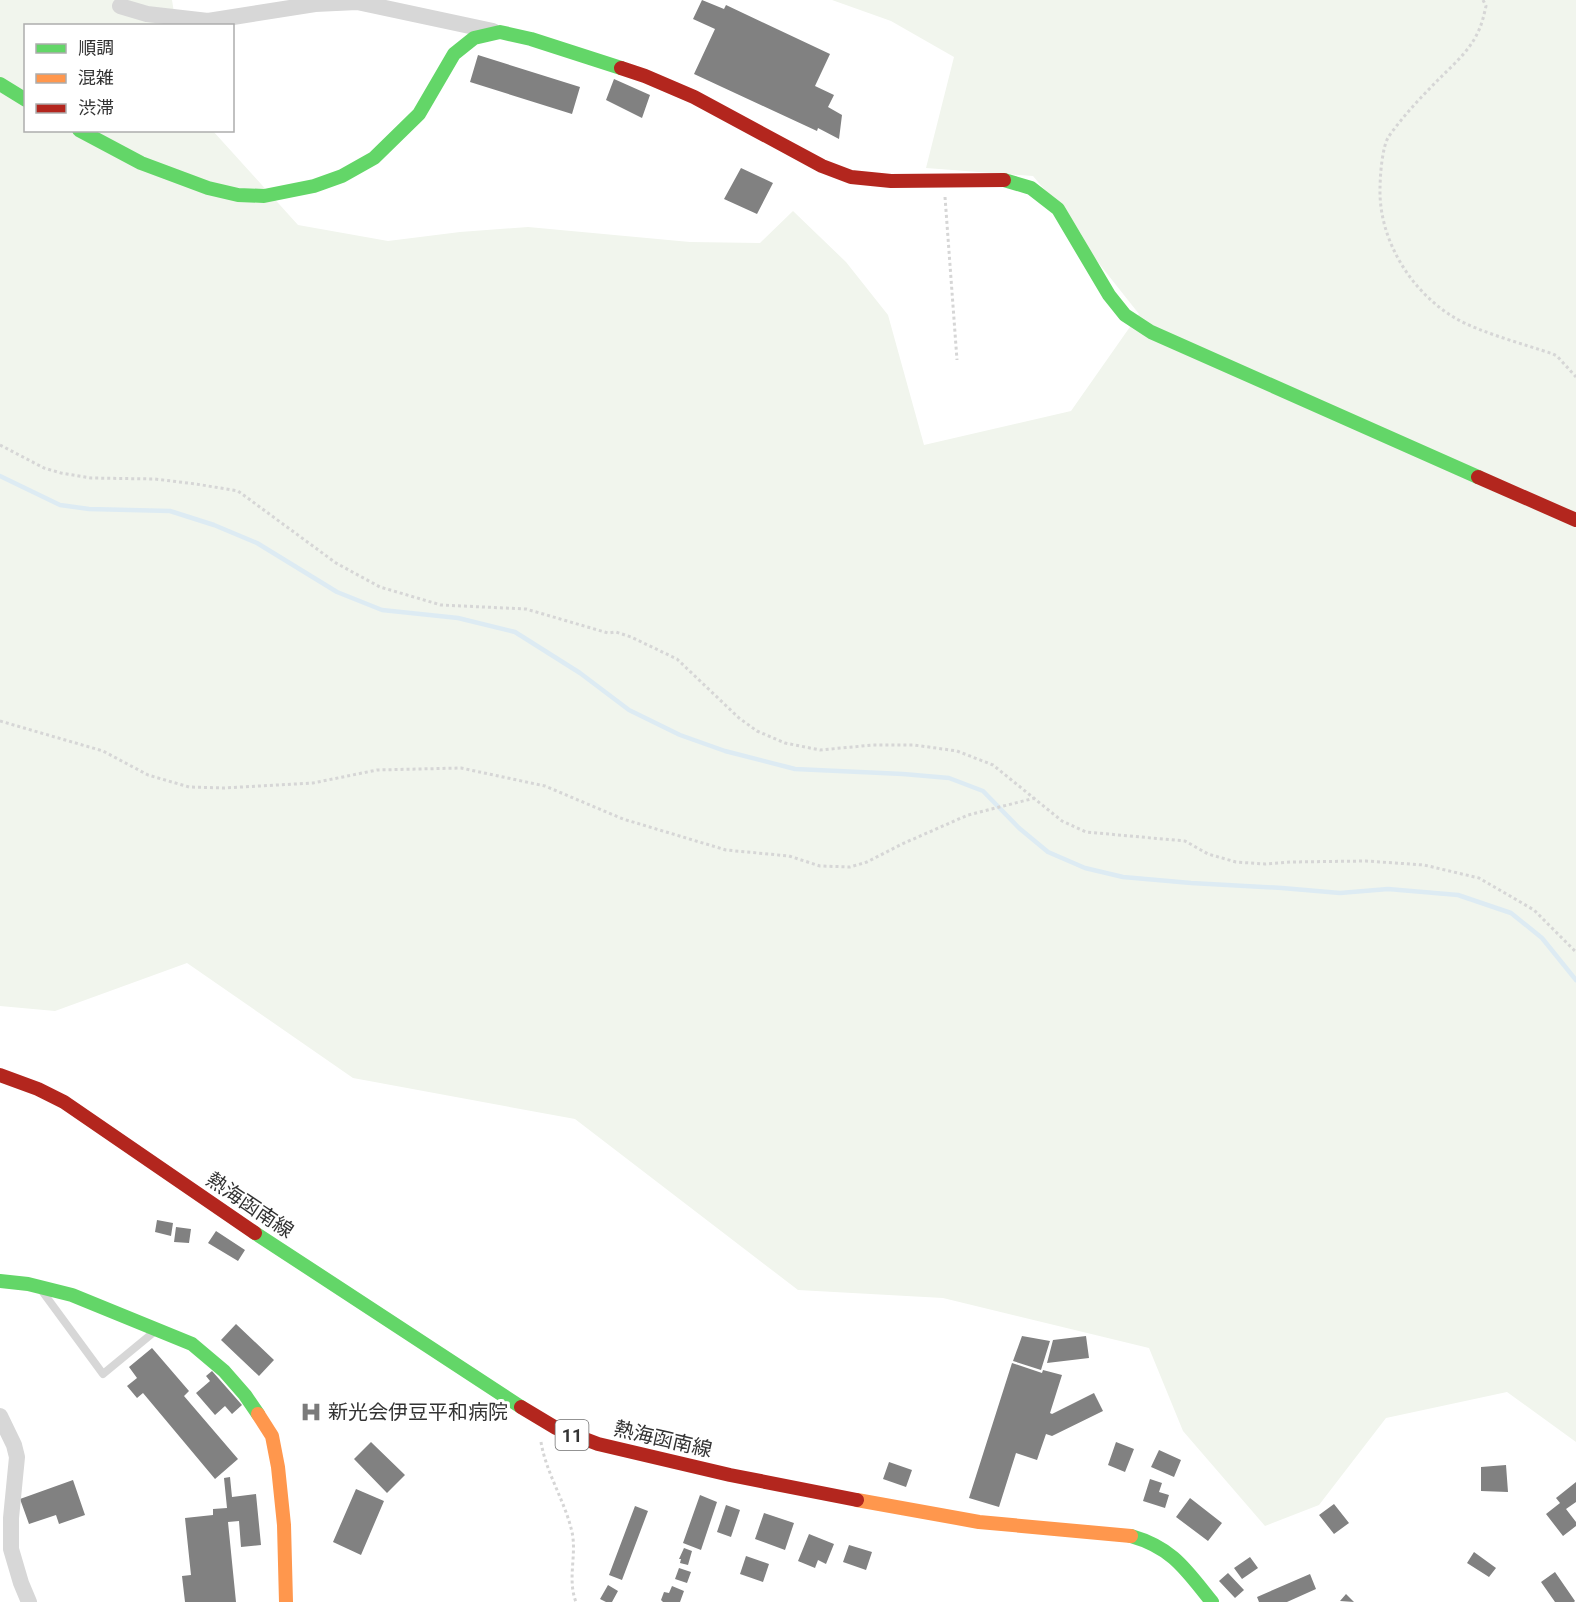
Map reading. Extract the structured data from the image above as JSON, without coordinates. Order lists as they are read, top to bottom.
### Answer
{
  "streets": {
    "street": ["熱海函南線", "11"]
  },
  "places": {
    "hospital": ["新光会伊豆平和病院"]
  },
  "legend": ["順調", "混雑", "渋滞"]
}
